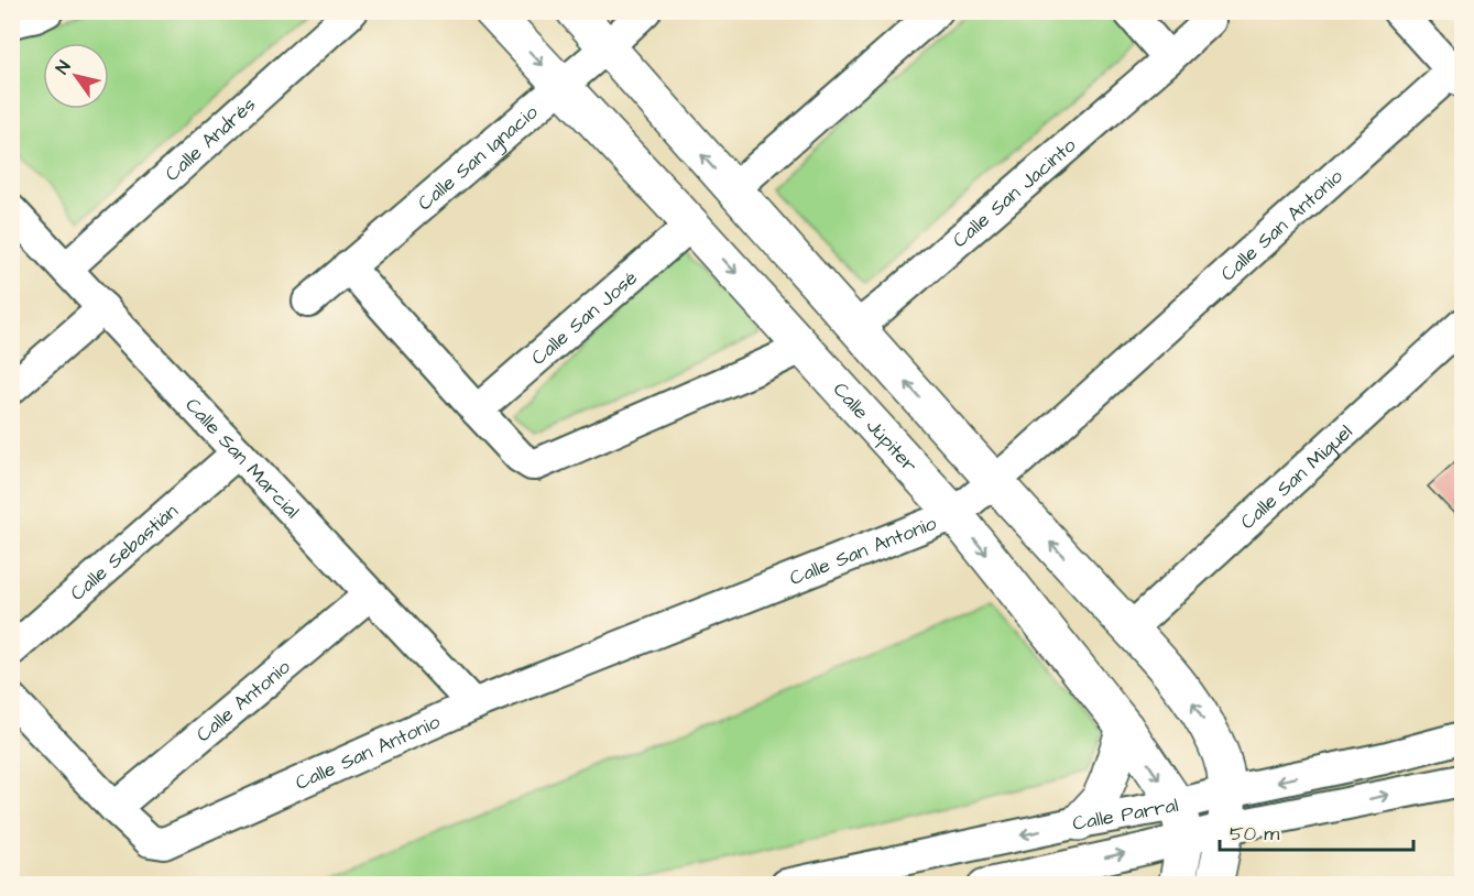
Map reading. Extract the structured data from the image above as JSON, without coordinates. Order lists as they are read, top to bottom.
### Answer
{
  "streets": {
    "main road": ["Calle Júpiter"],
    "street": [
      "Calle Andrés",
      "Calle San Ignacio",
      "Calle San Jacinto",
      "Calle San Antonio",
      "Calle San José",
      "Calle San Marcial",
      "Calle San Miguel",
      "Calle Sebastián",
      "Calle Antonio",
      "Calle Parral"
    ]
  },
  "crossings": [
    ["Calle Andrés", "Calle San Marcial"],
    ["Calle San Ignacio", "Calle Júpiter"],
    ["Calle San Antonio", "Calle Júpiter"],
    ["Calle San Antonio", "Calle San Marcial"],
    ["Calle San Antonio", "Calle Antonio"],
    ["Calle San José", "Calle Júpiter"],
    ["Calle Júpiter", "Calle Parral"],
    ["Calle San Marcial", "Calle Sebastián"],
    ["Calle San Marcial", "Calle Antonio"]
  ],
  "scale_bar": "50 m",
  "north": "top left"
}
